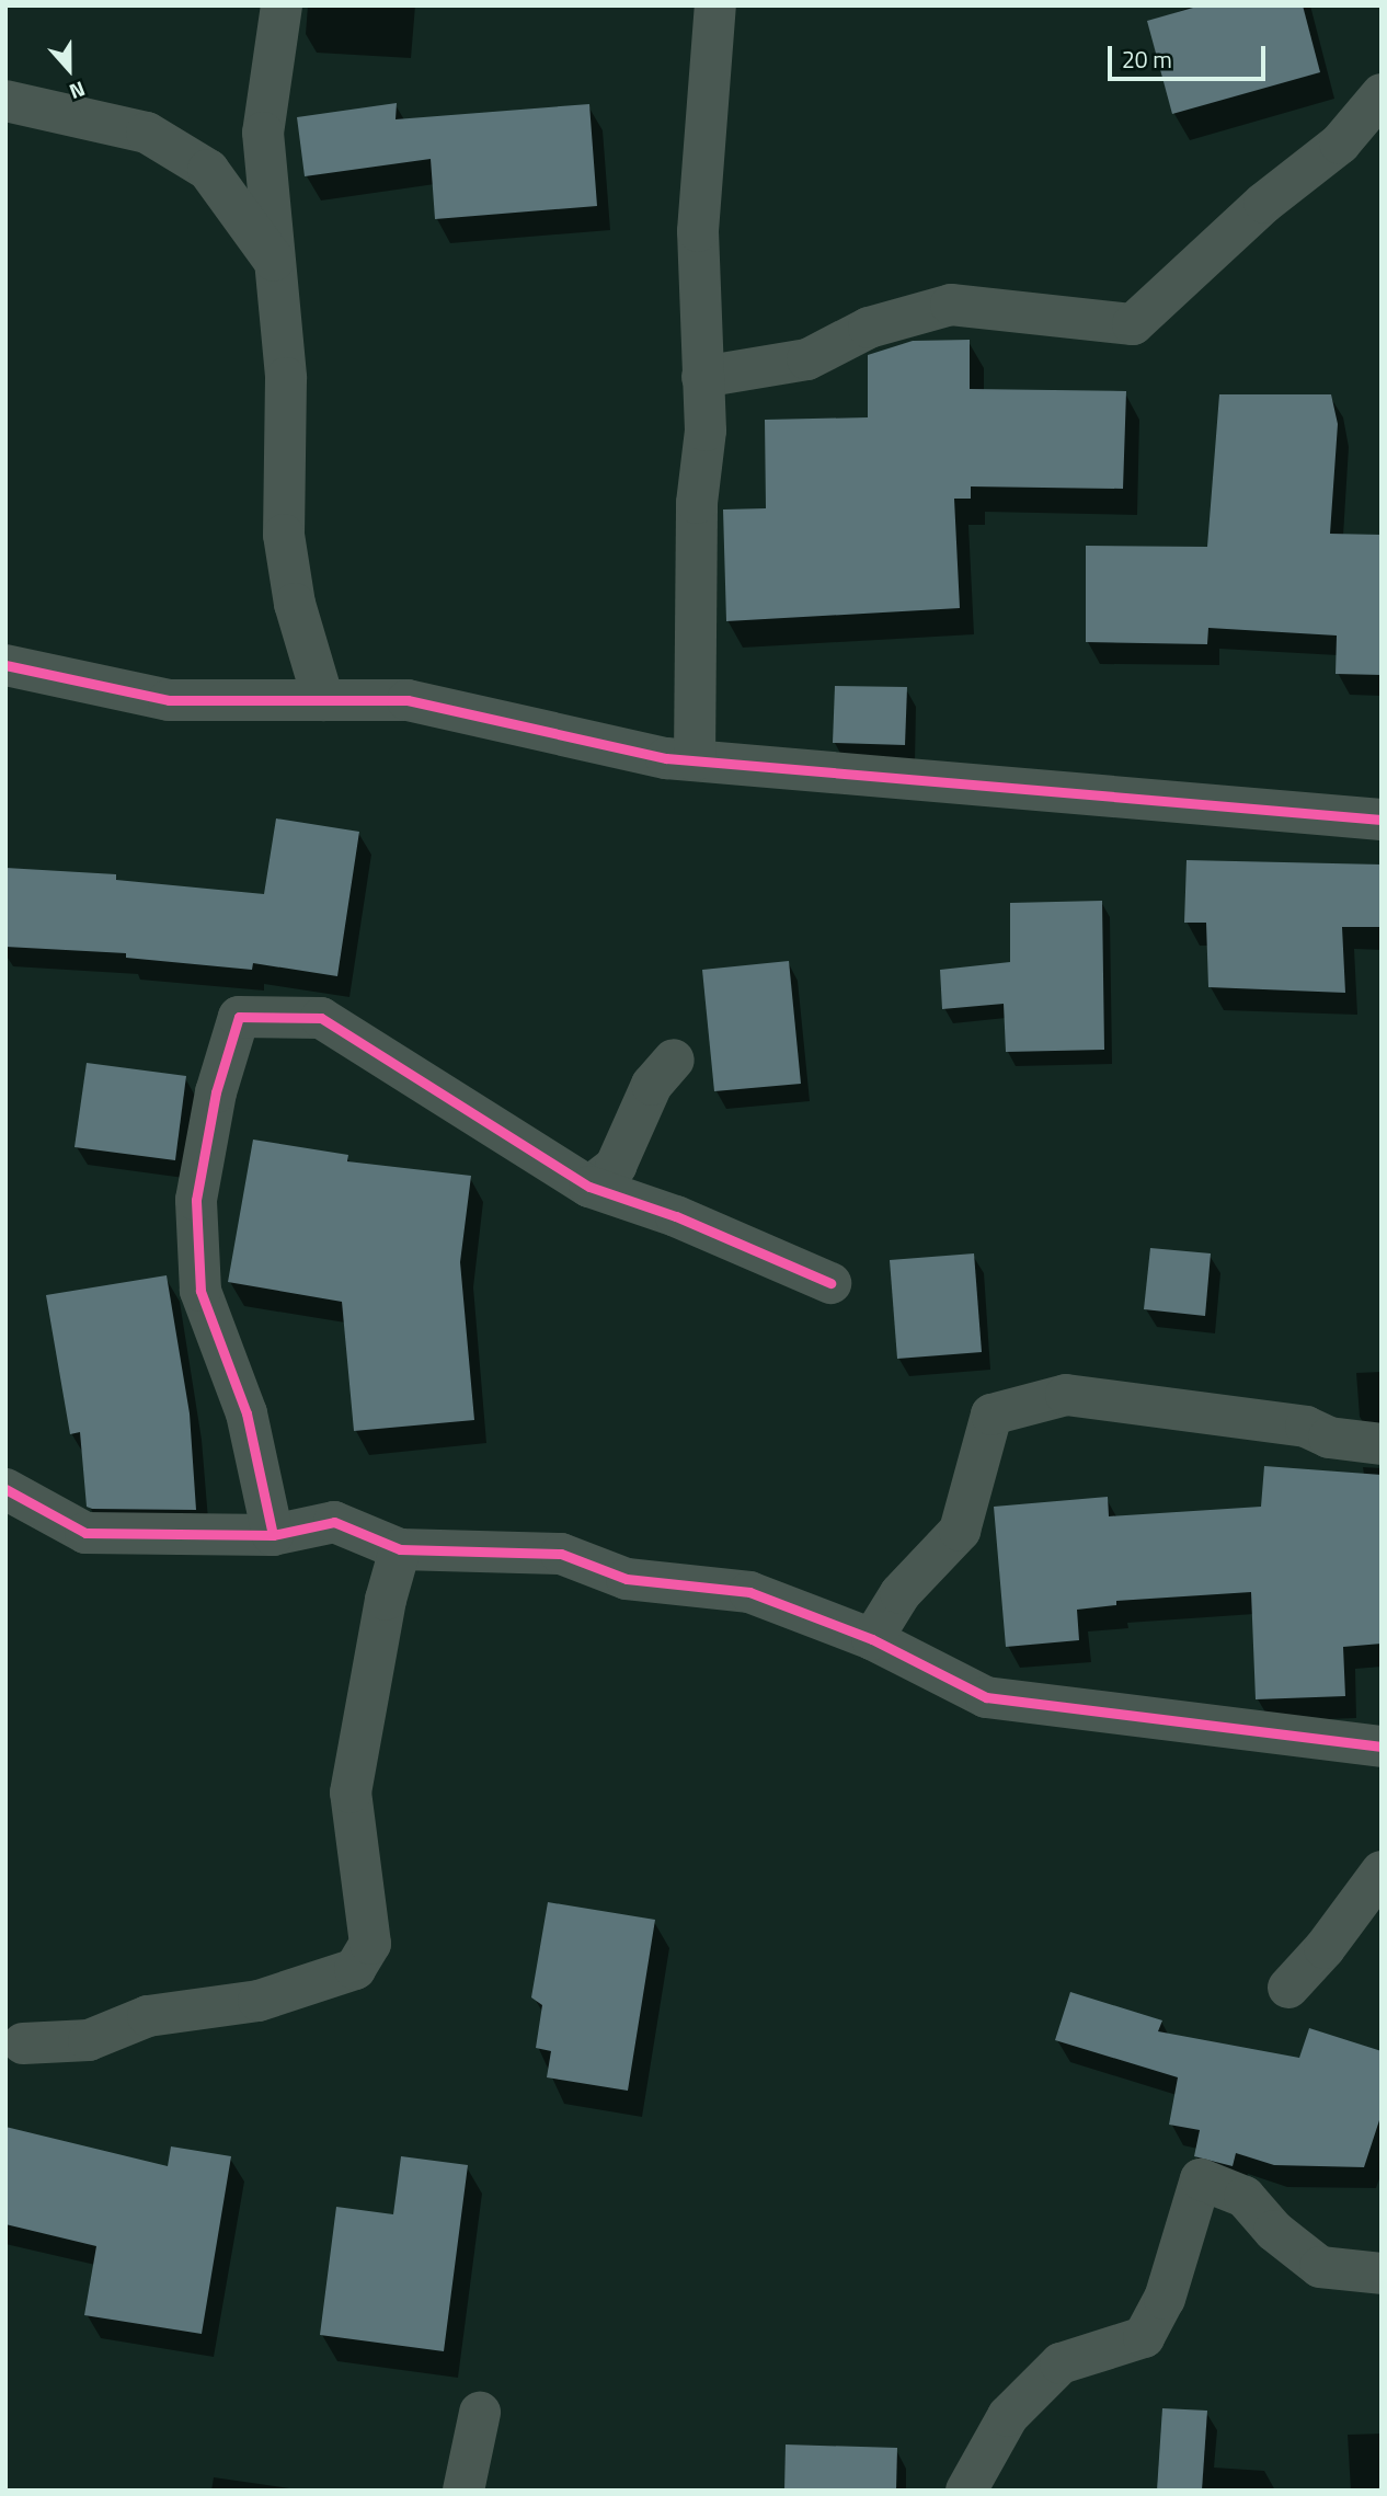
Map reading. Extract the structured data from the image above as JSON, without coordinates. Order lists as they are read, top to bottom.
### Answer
{
  "scale_bar": "20 m",
  "north": "bottom"
}
